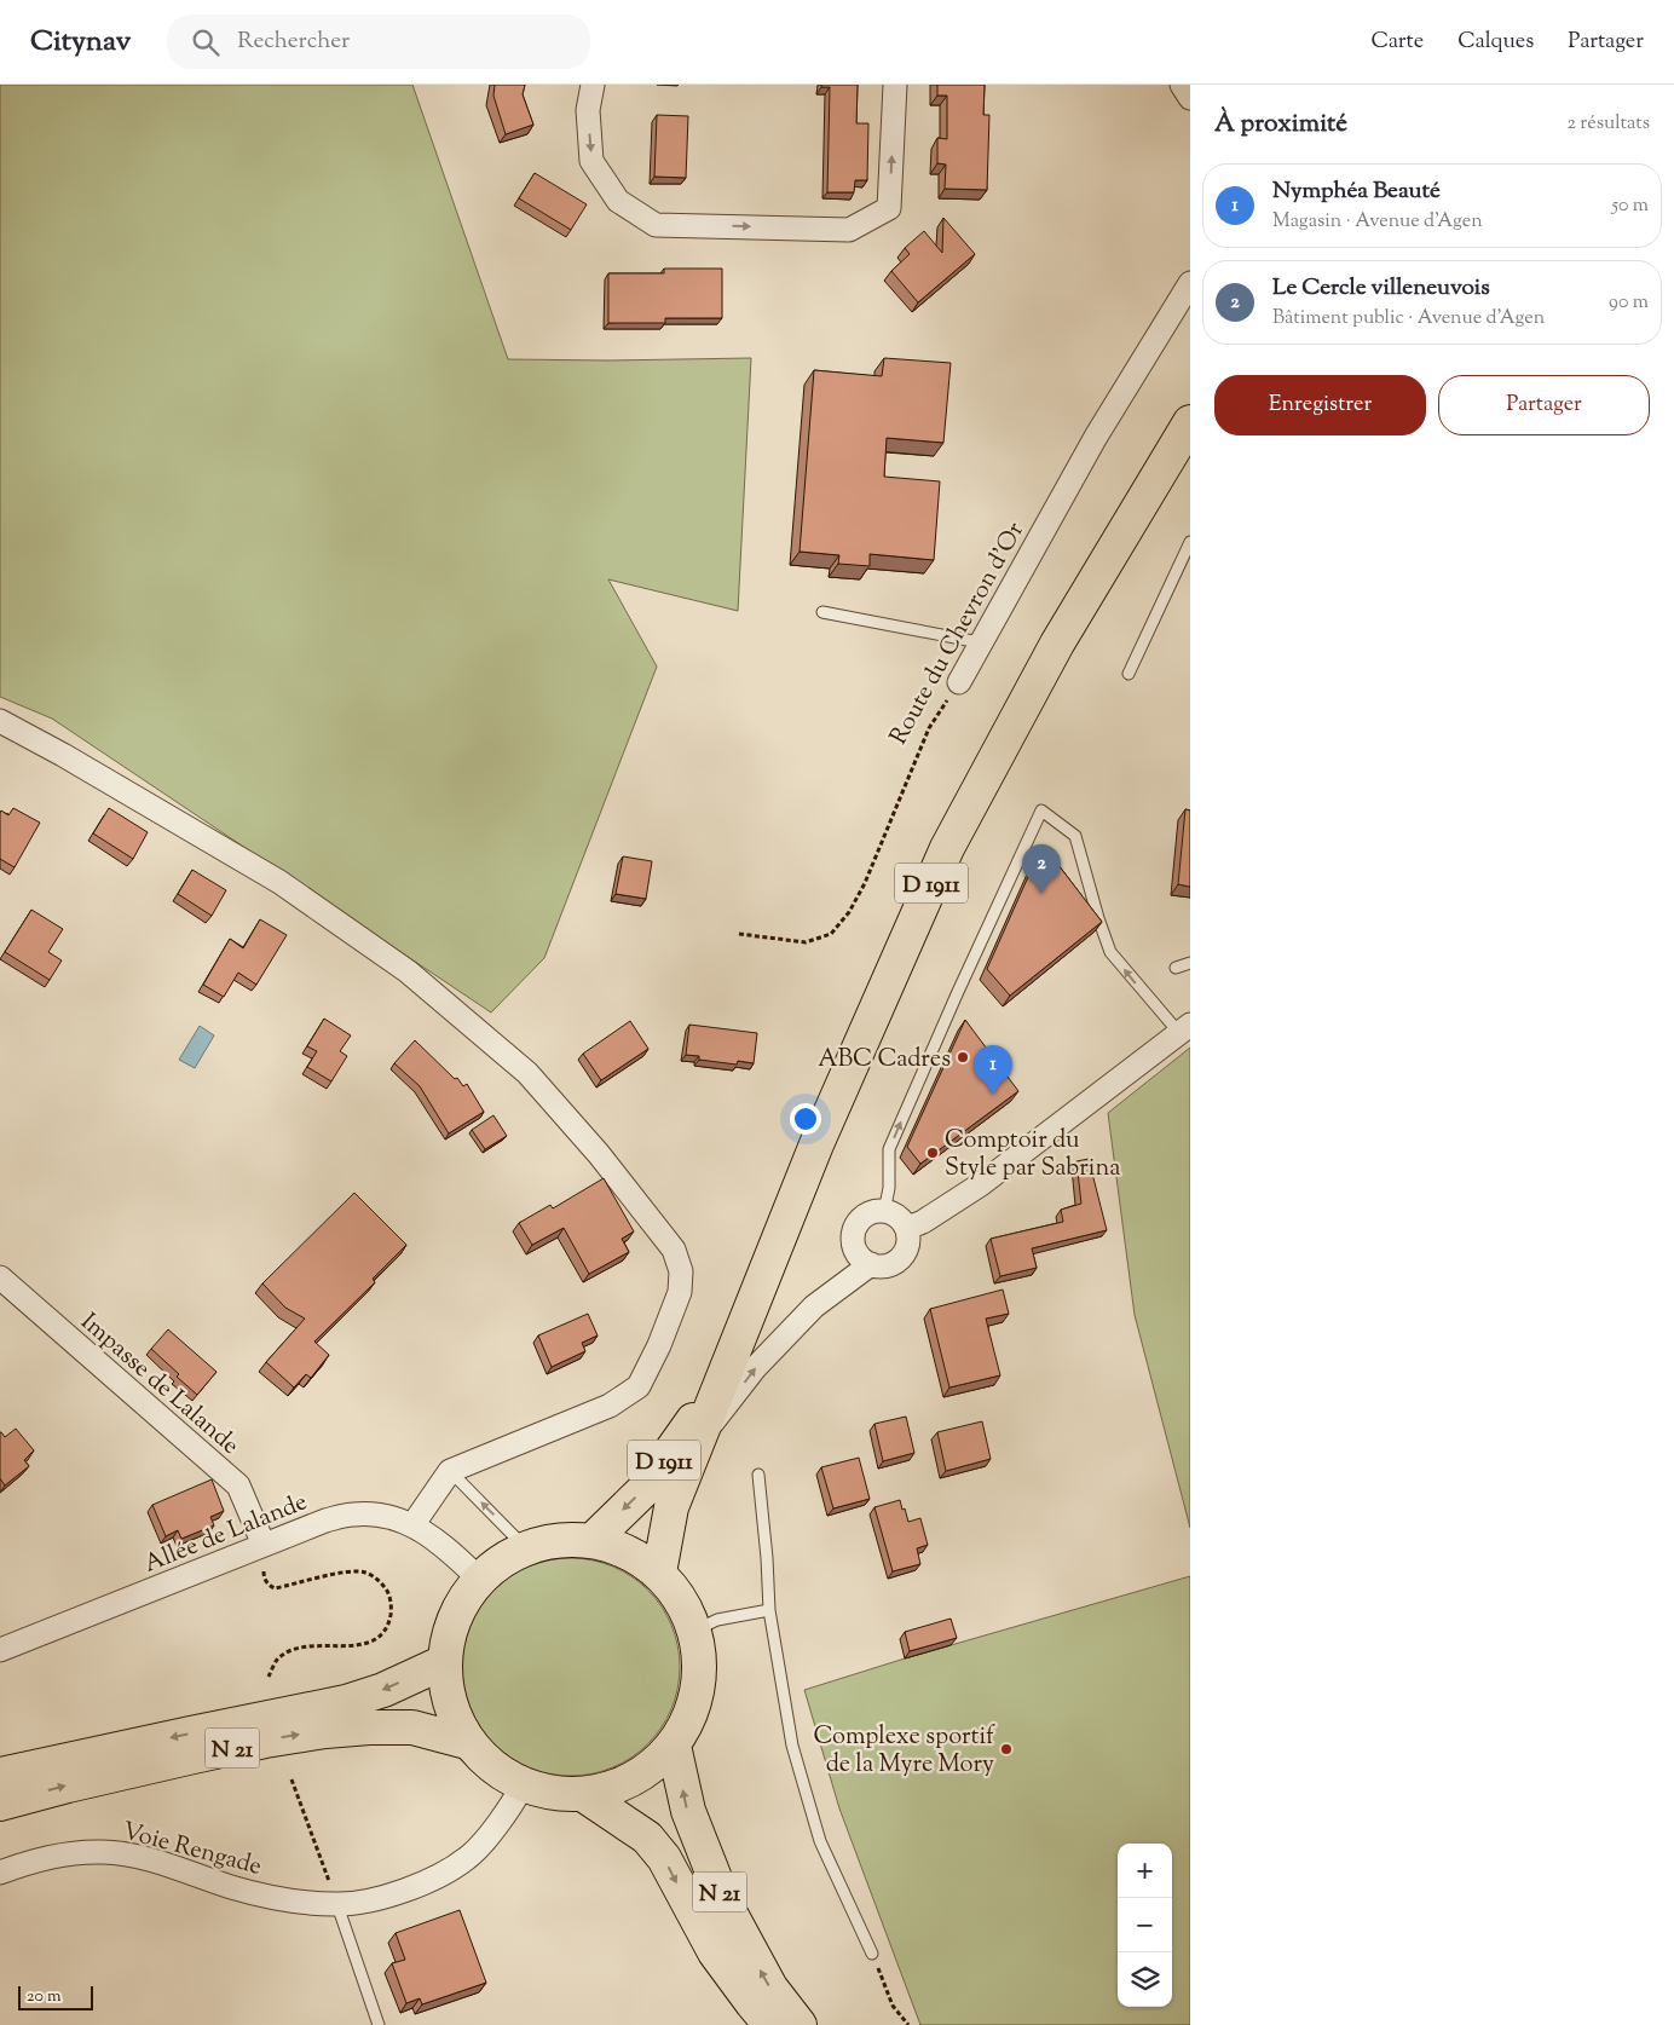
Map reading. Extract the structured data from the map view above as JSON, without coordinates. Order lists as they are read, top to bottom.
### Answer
{
  "streets": {
    "main road": ["D 1911", "N 21"],
    "street": [
      "Route du Chevron d'Or",
      "Impasse de Lalande",
      "Allée de Lalande",
      "Voie Rengade"
    ]
  },
  "crossings": [
    ["Impasse de Lalande", "Allée de Lalande"]
  ],
  "places": ["ABC Cadres", "Comptoir du Style par Sabrina", "Complexe sportif de la Myre Mory"],
  "scale_bar": "20 m",
  "page": {
    "header": "Citynav",
    "search": "Rechercher",
    "nav": ["Carte", "Calques", "Partager"],
    "heading": ["À proximité", "2 résultats"],
    "list": [
      {
        "mark": "1",
        "name": "Nymphéa Beauté",
        "note": "Magasin · Avenue d'Agen",
        "value": "50 m"
      },
      {
        "mark": "2",
        "name": "Le Cercle villeneuvois",
        "note": "Bâtiment public · Avenue d'Agen",
        "value": "90 m"
      }
    ],
    "buttons": ["Enregistrer", "Partager"],
    "pins": ["2", "1"],
    "map_buttons": ["+", "−"],
    "scale": "20 m"
  }
}
